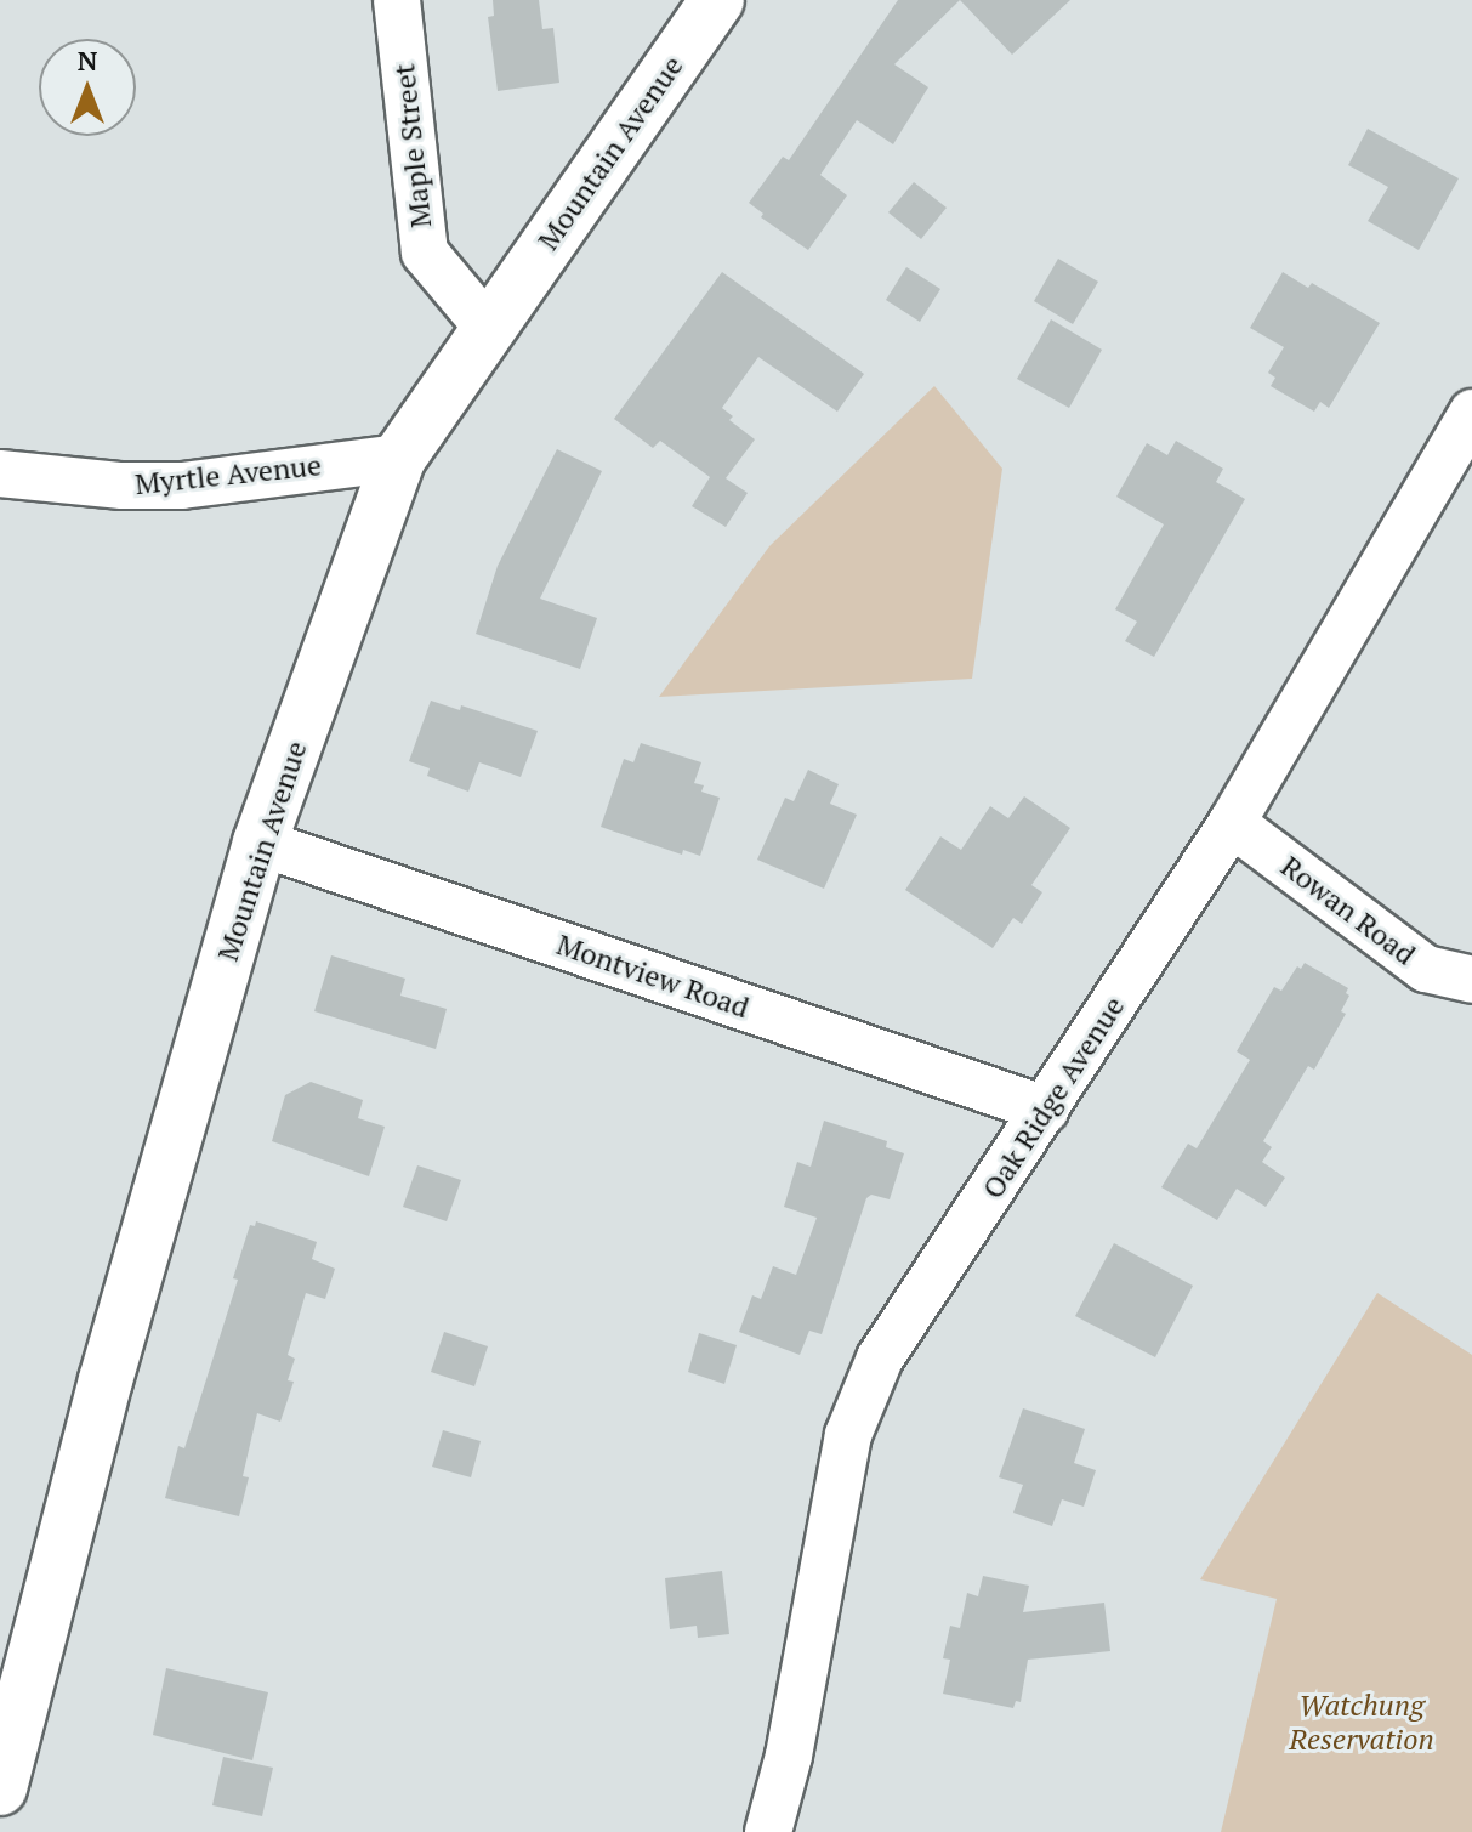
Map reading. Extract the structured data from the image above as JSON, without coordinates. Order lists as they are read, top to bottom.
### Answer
{
  "streets": {
    "main road": ["Mountain Avenue"],
    "street": [
      "Maple Street",
      "Myrtle Avenue",
      "Rowan Road",
      "Montview Road",
      "Oak Ridge Avenue"
    ]
  },
  "crossings": [
    ["Maple Street", "Mountain Avenue"],
    ["Mountain Avenue", "Myrtle Avenue"],
    ["Mountain Avenue", "Montview Road"],
    ["Rowan Road", "Oak Ridge Avenue"],
    ["Montview Road", "Oak Ridge Avenue"]
  ],
  "parks": ["Watchung Reservation"],
  "north": "top"
}
